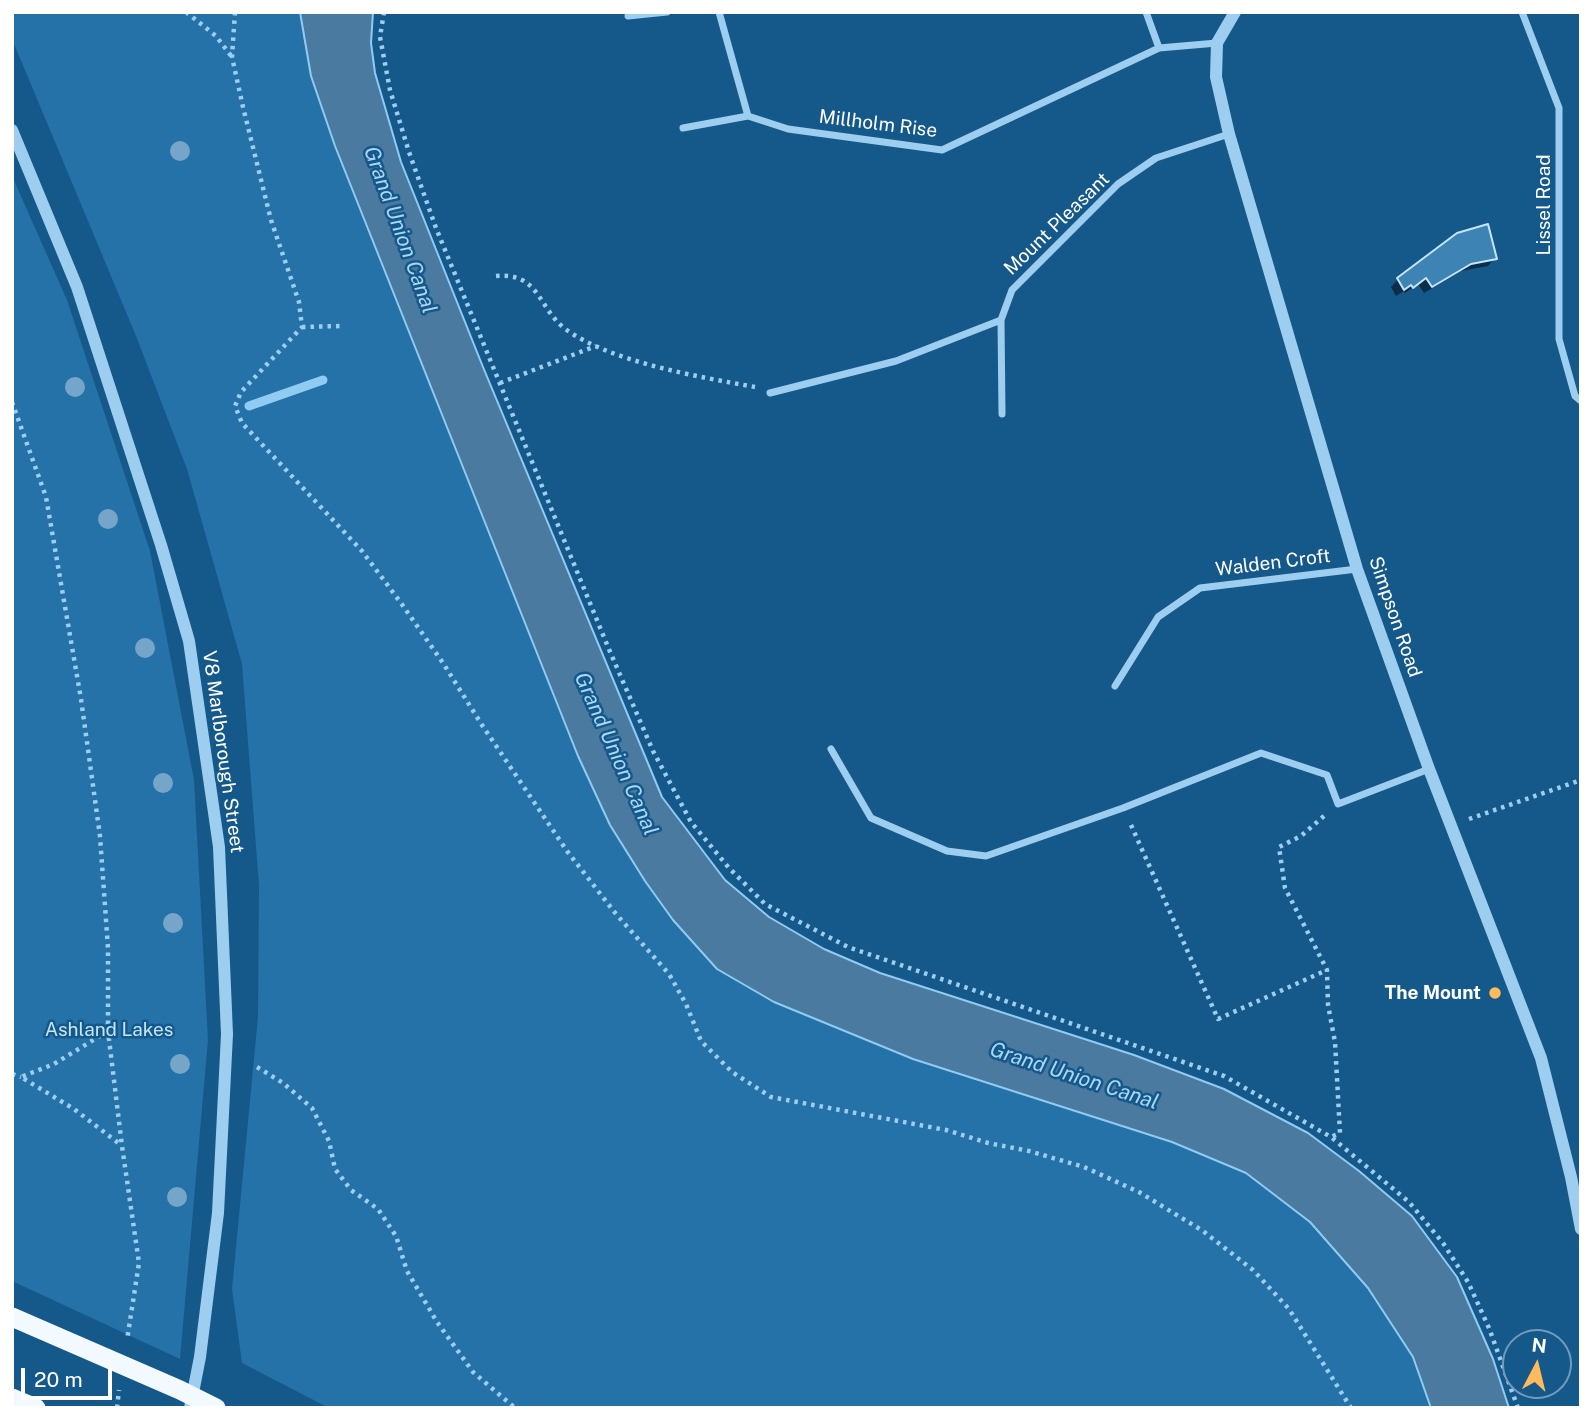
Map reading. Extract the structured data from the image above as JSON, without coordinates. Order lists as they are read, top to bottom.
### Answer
{
  "streets": {
    "street": [
      "Millholm Rise",
      "Lissel Road",
      "Mount Pleasant",
      "Walden Croft",
      "Simpson Road",
      "V8 Marlborough Street"
    ]
  },
  "crossings": [
    ["Millholm Rise", "Simpson Road"],
    ["Mount Pleasant", "Simpson Road"],
    ["Walden Croft", "Simpson Road"]
  ],
  "water": ["Grand Union Canal"],
  "parks": ["Ashland Lakes"],
  "places": ["The Mount"],
  "scale_bar": "20 m",
  "north": "top"
}
